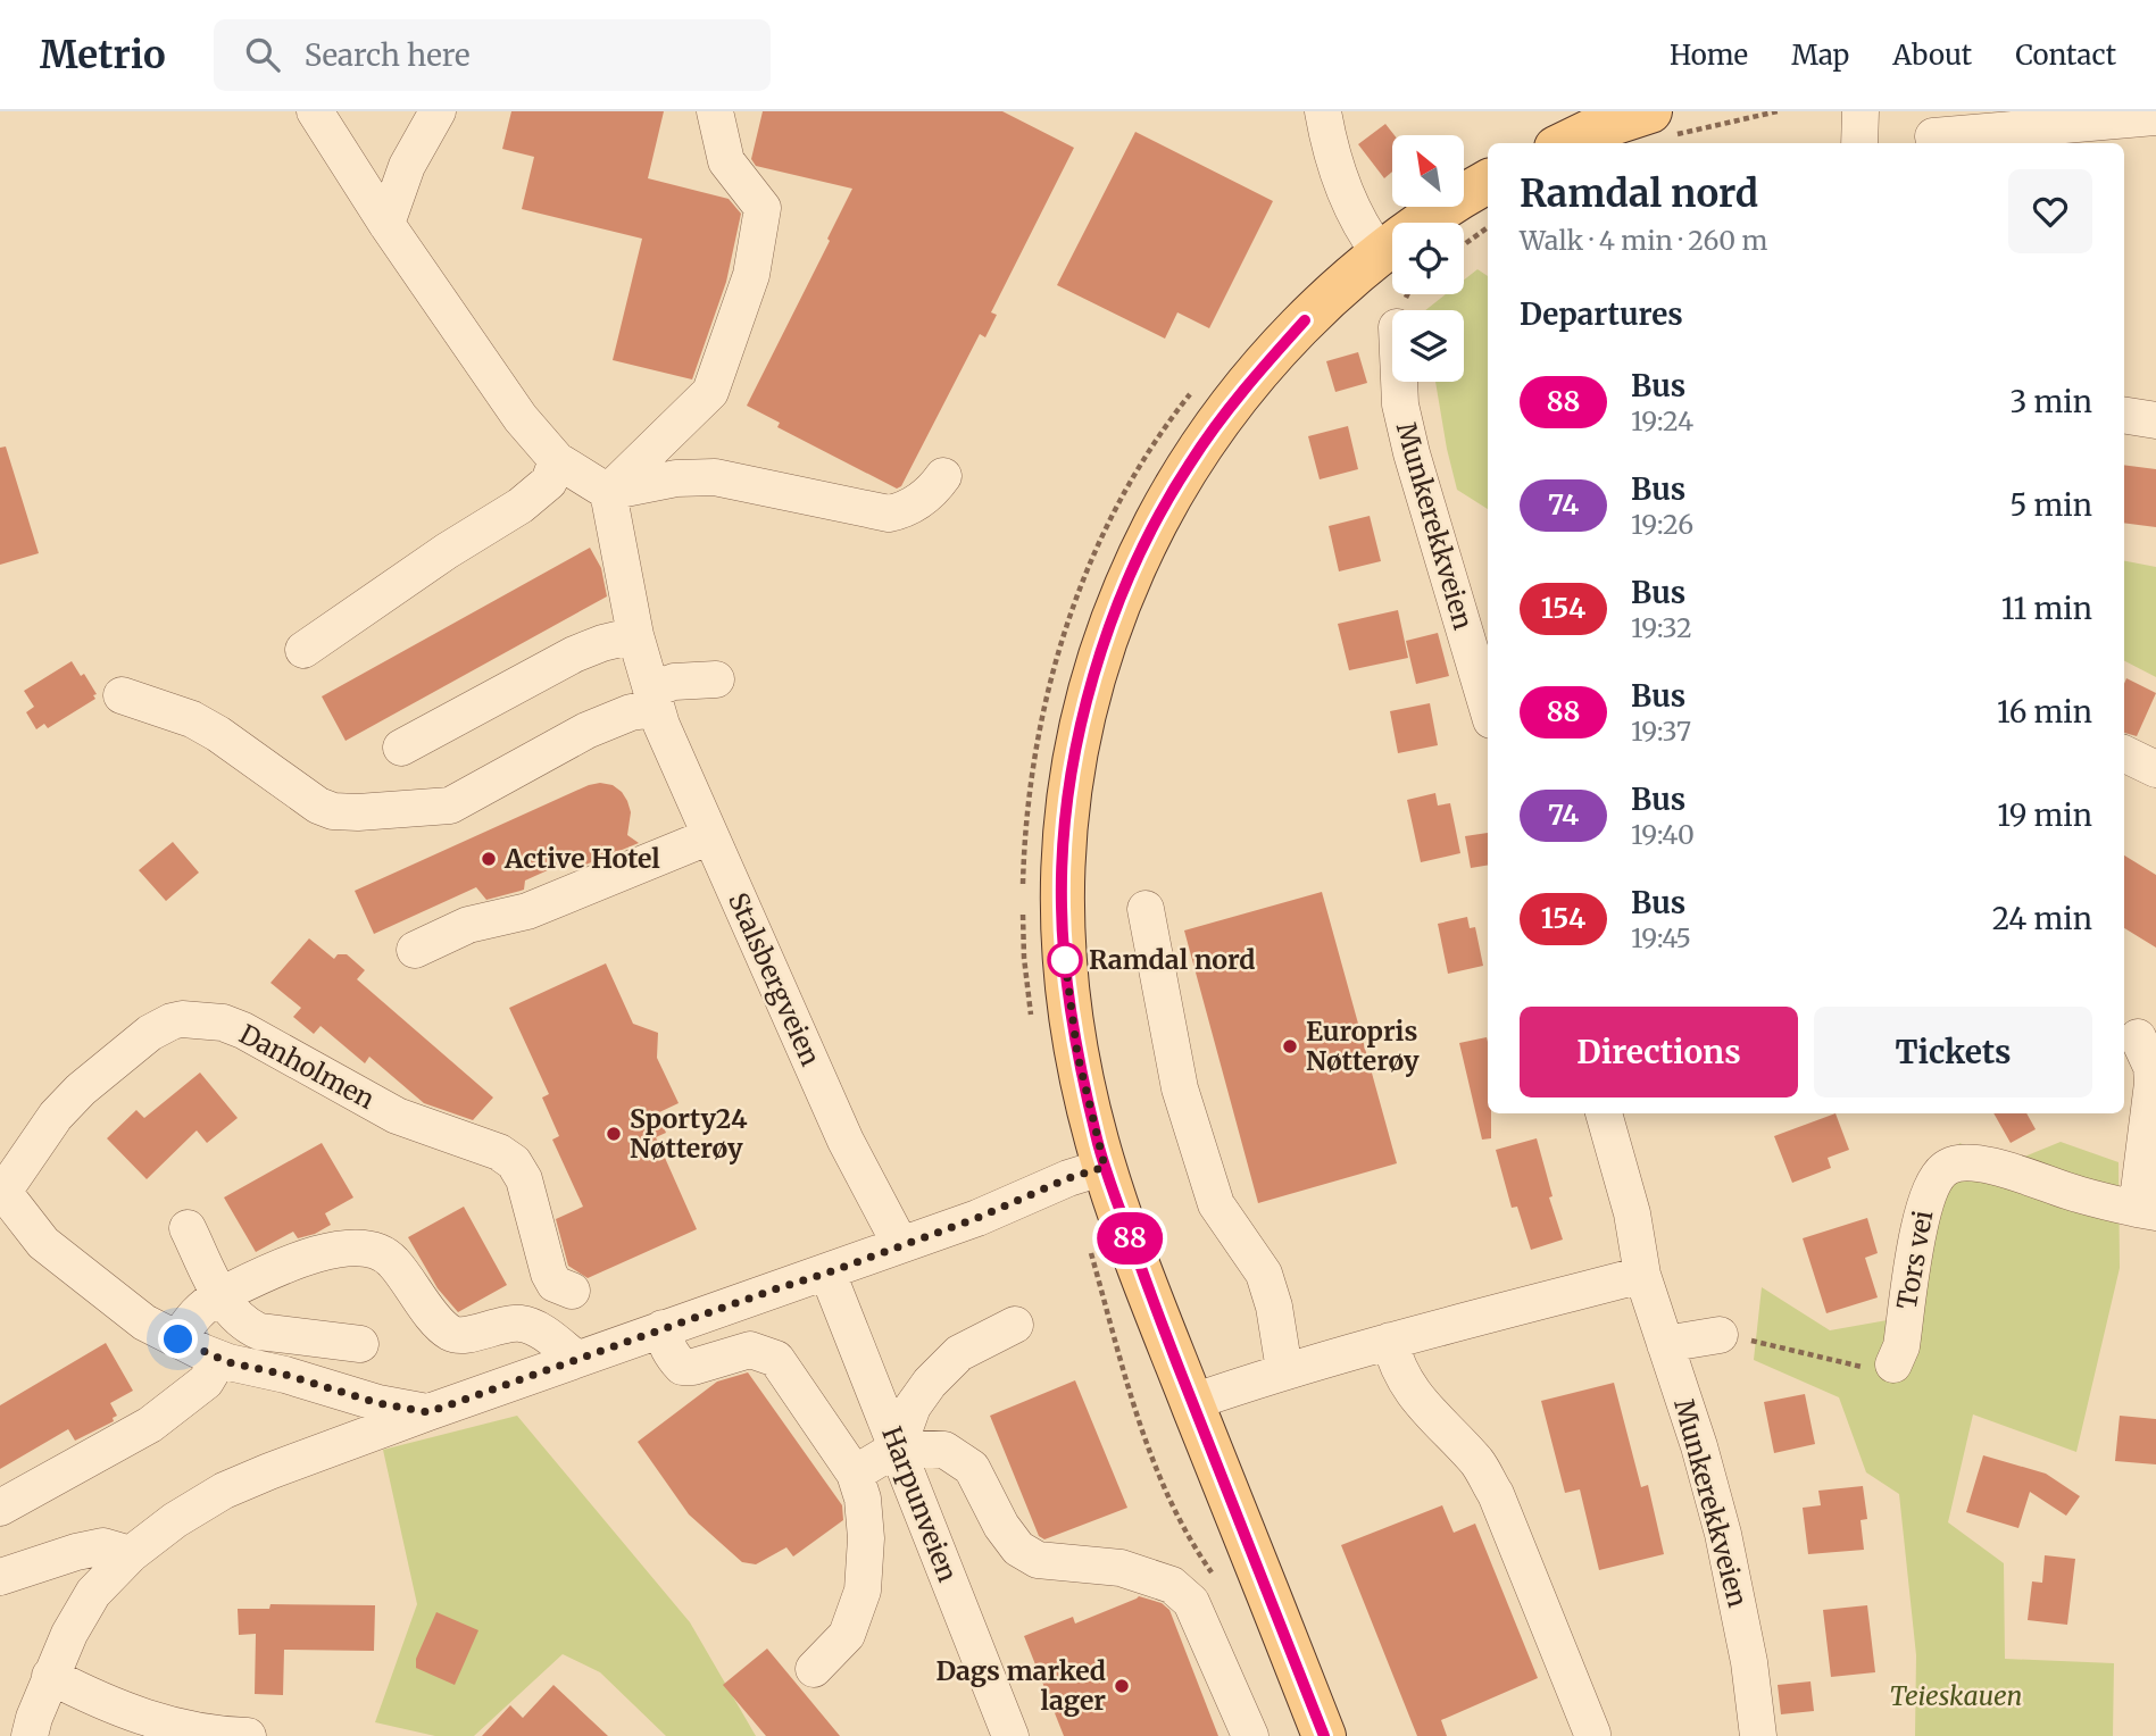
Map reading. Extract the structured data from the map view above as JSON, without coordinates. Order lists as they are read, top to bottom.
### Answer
{
  "streets": {
    "street": [
      "Munkerekkveien",
      "Stalsbergveien",
      "Danholmen",
      "Tors vei",
      "Harpunveien"
    ]
  },
  "parks": ["Teieskauen"],
  "places": [
    "Active Hotel",
    "Ramdal nord",
    "Europris Nøtterøy",
    "Sporty24 Nøtterøy",
    "Dags marked lager"
  ],
  "lines": ["bus line 88"],
  "north": "top left",
  "page": {
    "header": "Metrio",
    "search": "Search here",
    "nav": [
      "Home",
      "Map",
      "About",
      "Contact"
    ],
    "on_map": "88",
    "heading": [
      ["Ramdal nord", "Walk · 4 min · 260 m"],
      "Departures"
    ],
    "list": [
      {
        "mark": "88",
        "name": "Bus",
        "note": "19:24",
        "value": "3 min"
      },
      {
        "mark": "74",
        "name": "Bus",
        "note": "19:26",
        "value": "5 min"
      },
      {
        "mark": "154",
        "name": "Bus",
        "note": "19:32",
        "value": "11 min"
      },
      {
        "mark": "88",
        "name": "Bus",
        "note": "19:37",
        "value": "16 min"
      },
      {
        "mark": "74",
        "name": "Bus",
        "note": "19:40",
        "value": "19 min"
      },
      {
        "mark": "154",
        "name": "Bus",
        "note": "19:45",
        "value": "24 min"
      }
    ],
    "buttons": ["Directions", "Tickets"]
  }
}
